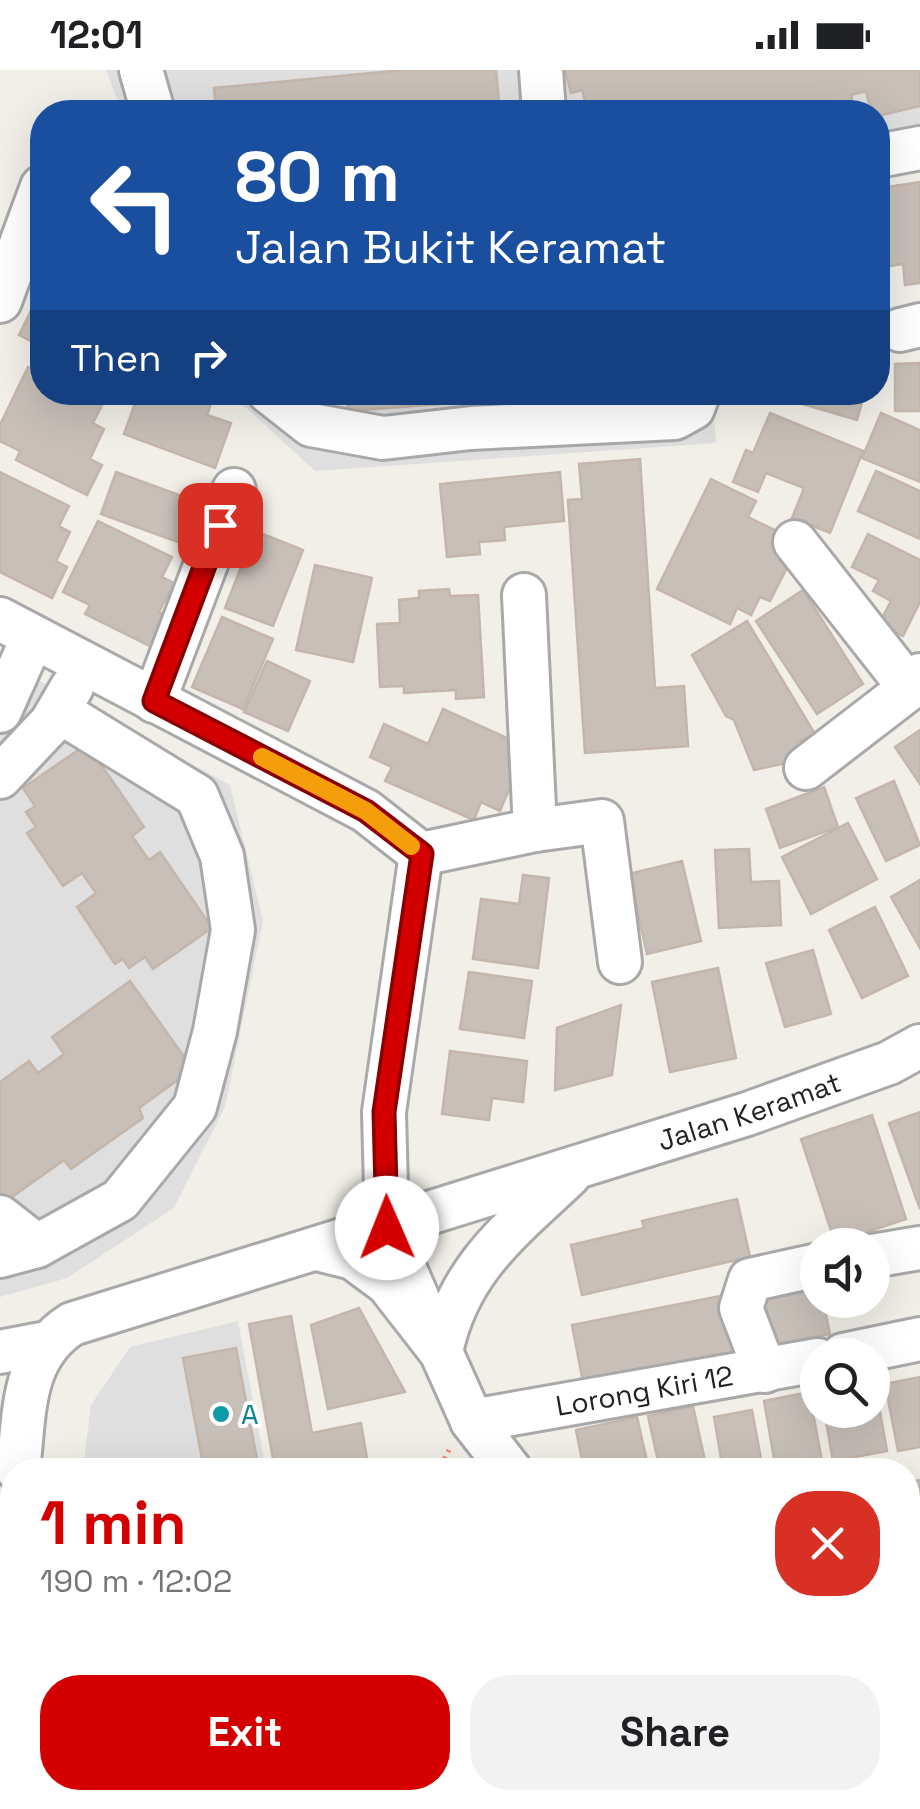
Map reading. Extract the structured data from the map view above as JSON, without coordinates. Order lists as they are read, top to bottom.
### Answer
{
  "streets": {
    "street": ["Jalan Keramat", "Lorong Kiri 12"]
  },
  "places": ["A"],
  "page": {
    "status": "12:01",
    "turn": ["80 m", "Jalan Bukit Keramat"],
    "then": "Then",
    "heading": ["1 min", "190 m · 12:02"],
    "buttons": ["Exit", "Share"]
  }
}
